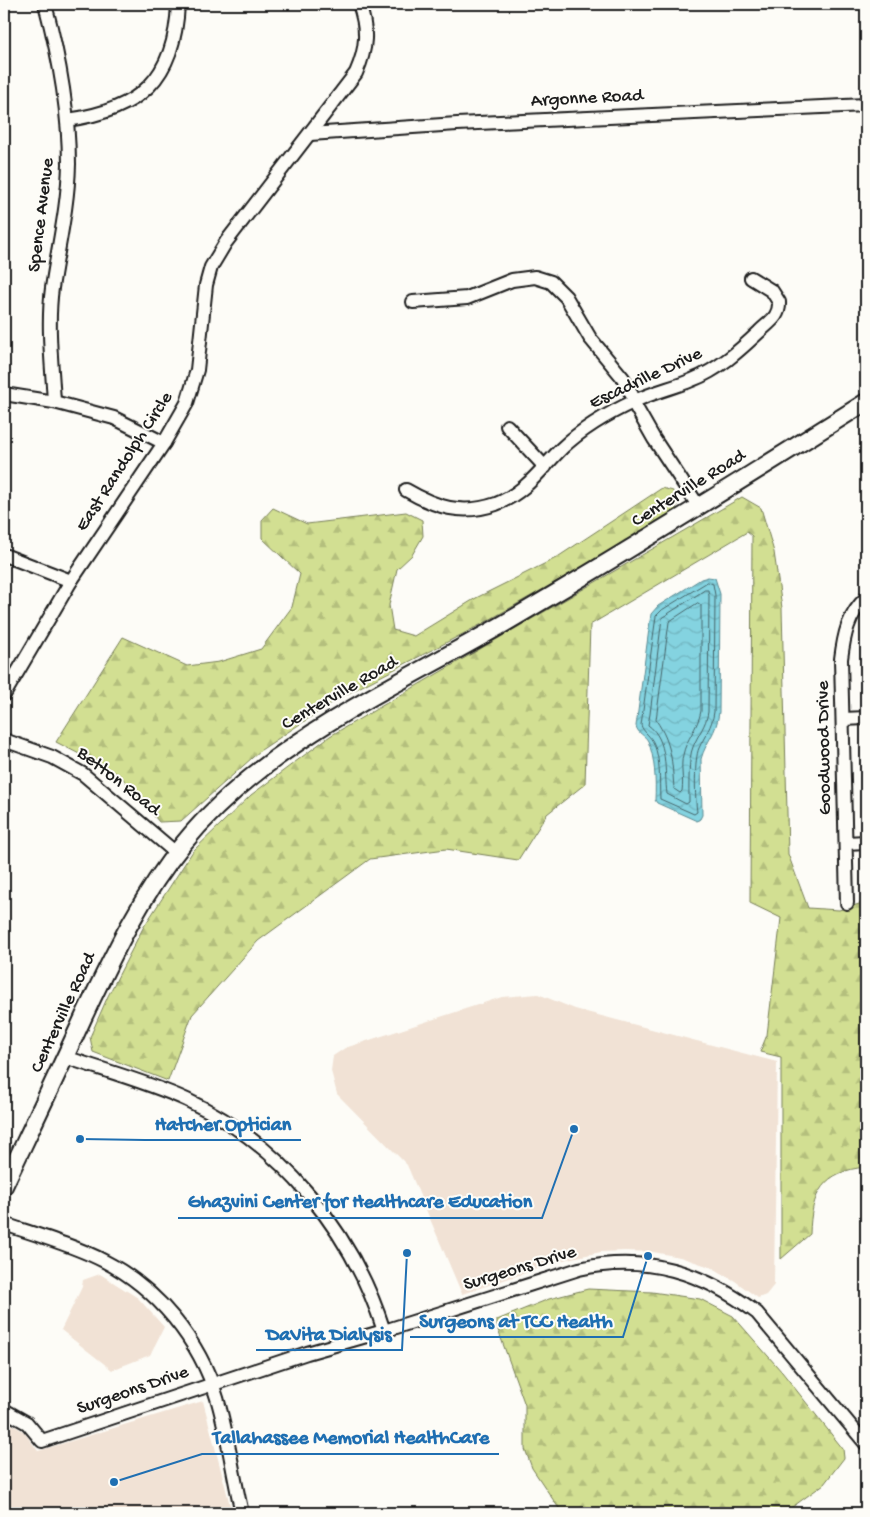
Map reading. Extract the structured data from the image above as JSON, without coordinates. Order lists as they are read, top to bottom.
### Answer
{
  "streets": {
    "main road": ["Centerville Road"],
    "street": [
      "Argonne Road",
      "Spence Avenue",
      "Escadrille Drive",
      "East Randolph Circle",
      "Goodwood Drive",
      "Betton Road",
      "Surgeons Drive"
    ]
  },
  "crossings": [
    ["Argonne Road", "East Randolph Circle"],
    ["Centerville Road", "Betton Road"]
  ],
  "places": [
    "Ghazvini Center for Healthcare Education",
    "Hatcher Optician",
    "DaVita Dialysis",
    "Surgeons at TCC Health",
    "Tallahassee Memorial HealthCare"
  ]
}
